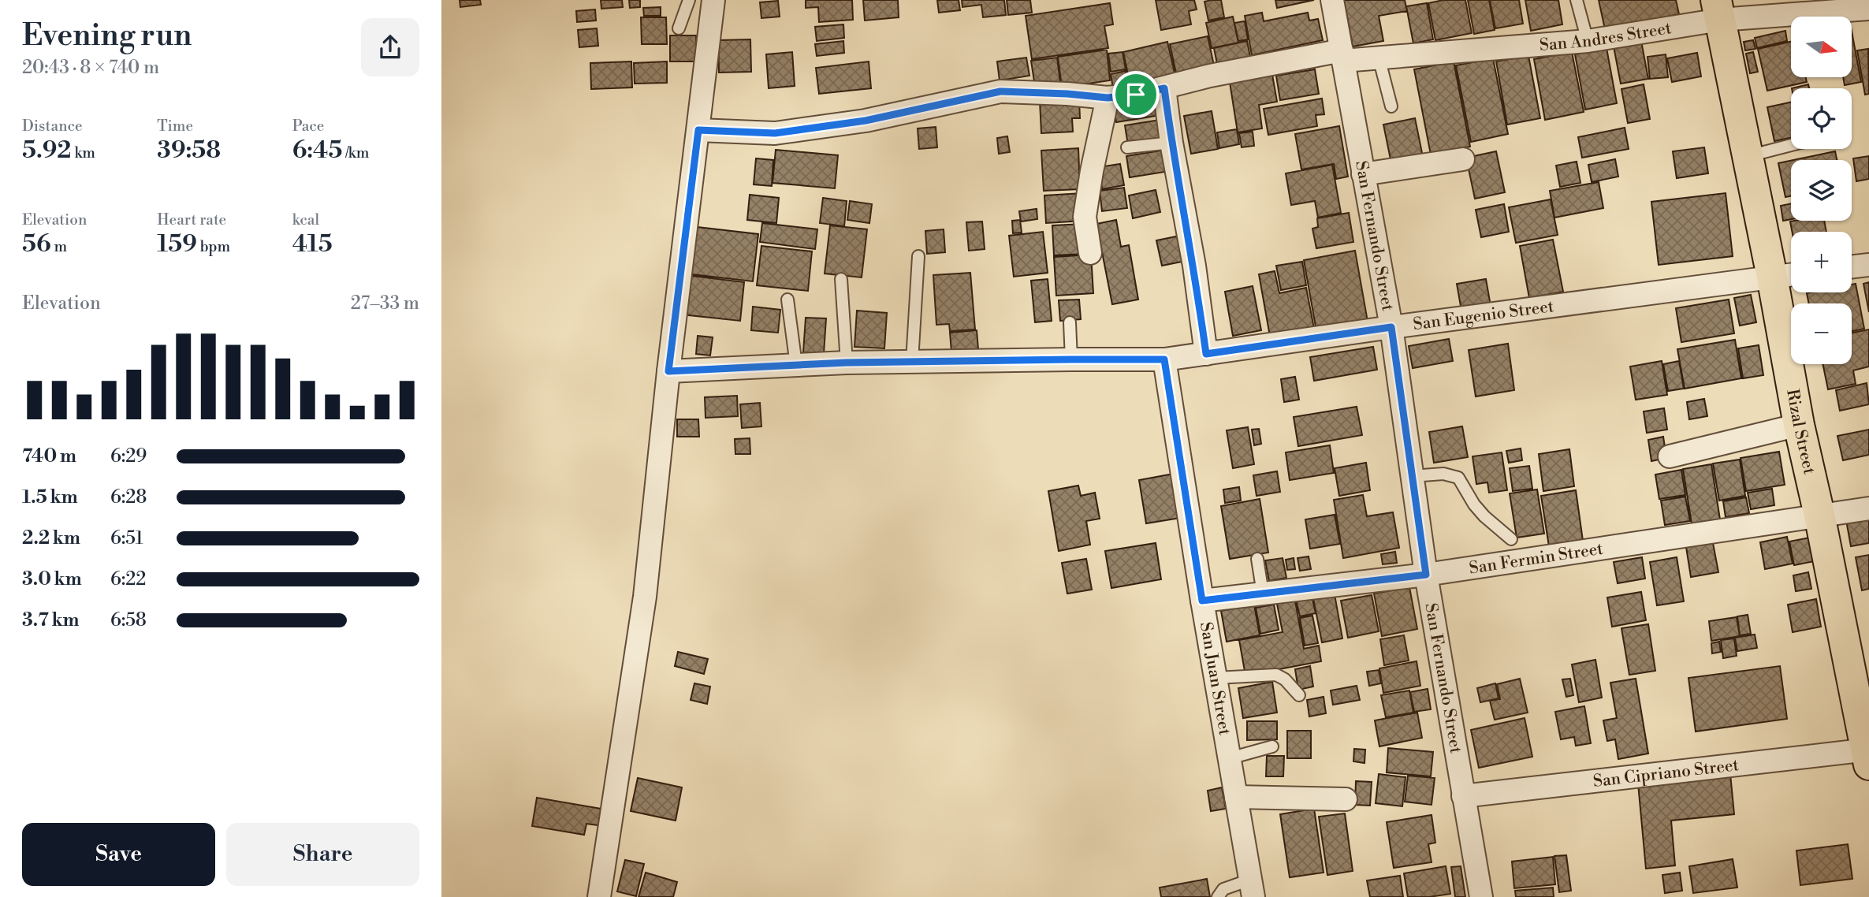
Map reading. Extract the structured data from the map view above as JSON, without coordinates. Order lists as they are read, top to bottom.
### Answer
{
  "streets": {
    "main road": ["Rizal Street"],
    "street": [
      "San Andres Street",
      "San Fernando Street",
      "San Eugenio Street",
      "San Fermin Street",
      "San Juan Street",
      "San Cipriano Street"
    ]
  },
  "crossings": [
    ["San Andres Street", "San Fernando Street"],
    ["San Andres Street", "Rizal Street"],
    ["San Fernando Street", "San Eugenio Street"],
    ["San Fernando Street", "San Fermin Street"],
    ["San Fernando Street", "San Cipriano Street"],
    ["San Eugenio Street", "Rizal Street"],
    ["San Eugenio Street", "San Juan Street"],
    ["Rizal Street", "San Fermin Street"],
    ["Rizal Street", "San Cipriano Street"],
    ["San Fermin Street", "San Juan Street"]
  ],
  "north": "right",
  "page": {
    "heading": ["Evening run", "20:43 · 8 × 740 m"],
    "map_buttons": ["+", "−"],
    "stats": [
      ["Distance", "5.92 km"],
      ["Time", "39:58"],
      ["Pace", "6:45 /km"],
      ["Elevation", "56 m"],
      ["Heart rate", "159 bpm"],
      ["kcal", "415"]
    ],
    "chart": ["Elevation", "27–33 m"],
    "list": [
      {
        "name": "740 m",
        "note": "6:29"
      },
      {
        "name": "1.5 km",
        "note": "6:28"
      },
      {
        "name": "2.2 km",
        "note": "6:51"
      },
      {
        "name": "3.0 km",
        "note": "6:22"
      },
      {
        "name": "3.7 km",
        "note": "6:58"
      }
    ],
    "buttons": ["Save", "Share"]
  }
}
